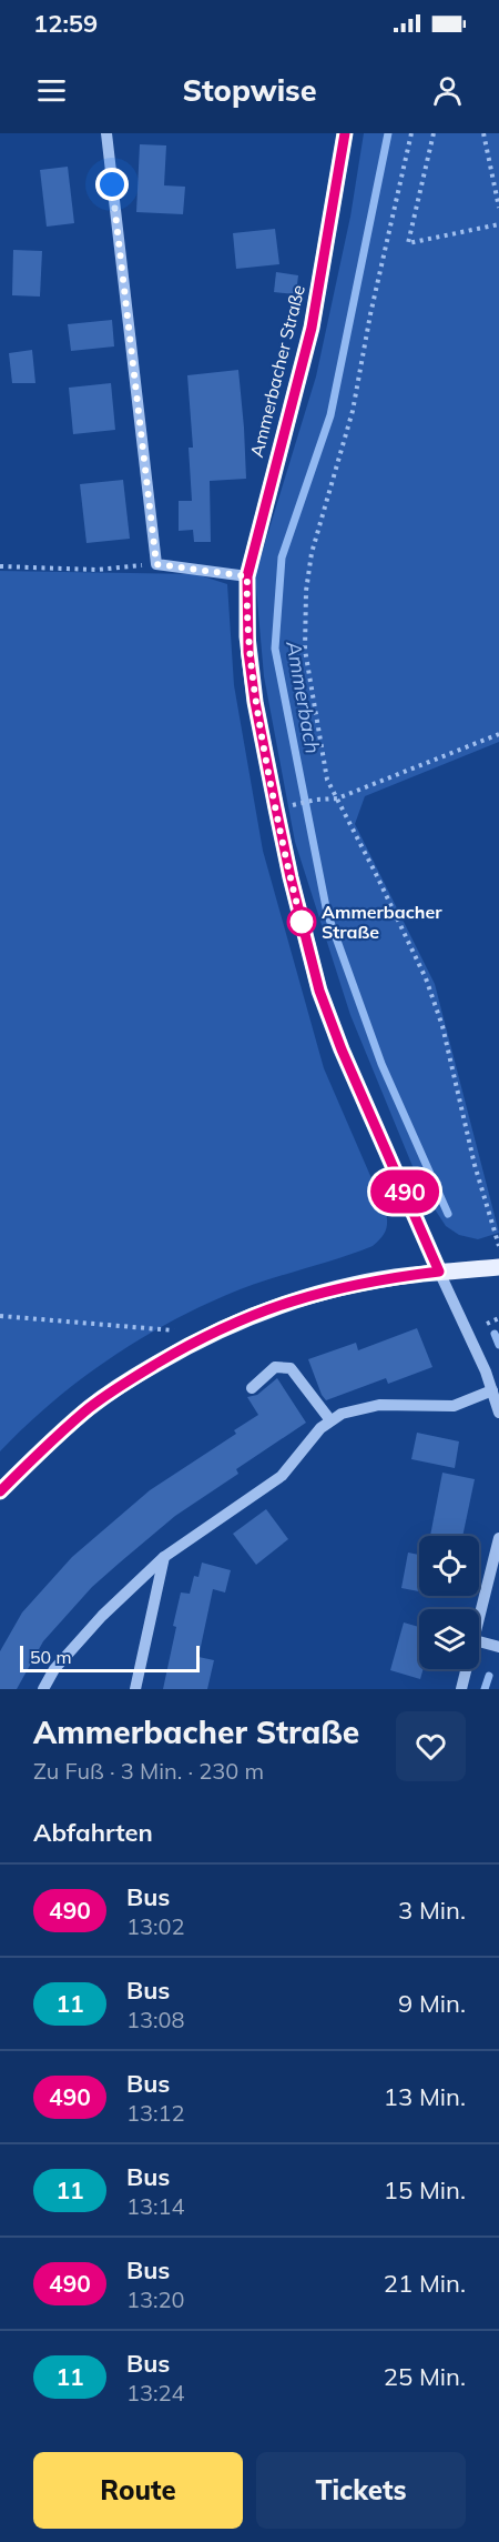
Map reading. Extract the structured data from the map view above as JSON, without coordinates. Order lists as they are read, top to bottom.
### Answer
{
  "streets": {
    "main road": ["Ammerbacher Straße"]
  },
  "water": ["Ammerbach"],
  "places": ["Ammerbacher Straße"],
  "lines": ["bus line 490"],
  "scale_bar": "50 m",
  "page": {
    "status": "12:59",
    "header": "Stopwise",
    "on_map": "490",
    "scale": "50 m",
    "heading": [
      ["Ammerbacher Straße", "Zu Fuß · 3 Min. · 230 m"],
      "Abfahrten"
    ],
    "list": [
      {
        "mark": "490",
        "name": "Bus",
        "note": "13:02",
        "value": "3 Min."
      },
      {
        "mark": "11",
        "name": "Bus",
        "note": "13:08",
        "value": "9 Min."
      },
      {
        "mark": "490",
        "name": "Bus",
        "note": "13:12",
        "value": "13 Min."
      },
      {
        "mark": "11",
        "name": "Bus",
        "note": "13:14",
        "value": "15 Min."
      },
      {
        "mark": "490",
        "name": "Bus",
        "note": "13:20",
        "value": "21 Min."
      },
      {
        "mark": "11",
        "name": "Bus",
        "note": "13:24",
        "value": "25 Min."
      }
    ],
    "buttons": ["Route", "Tickets"]
  }
}
